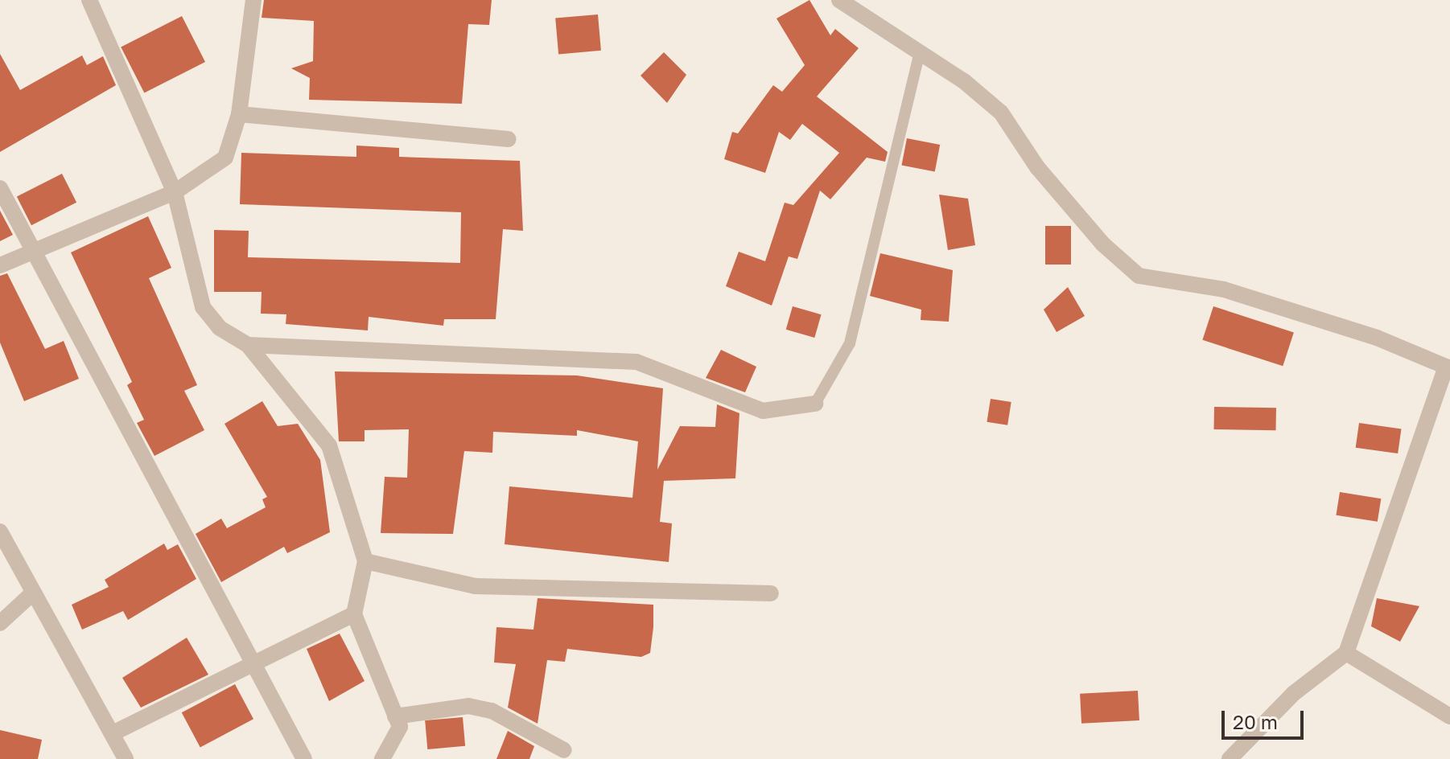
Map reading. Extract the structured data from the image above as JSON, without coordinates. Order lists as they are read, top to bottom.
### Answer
{
  "scale_bar": "20 m"
}
